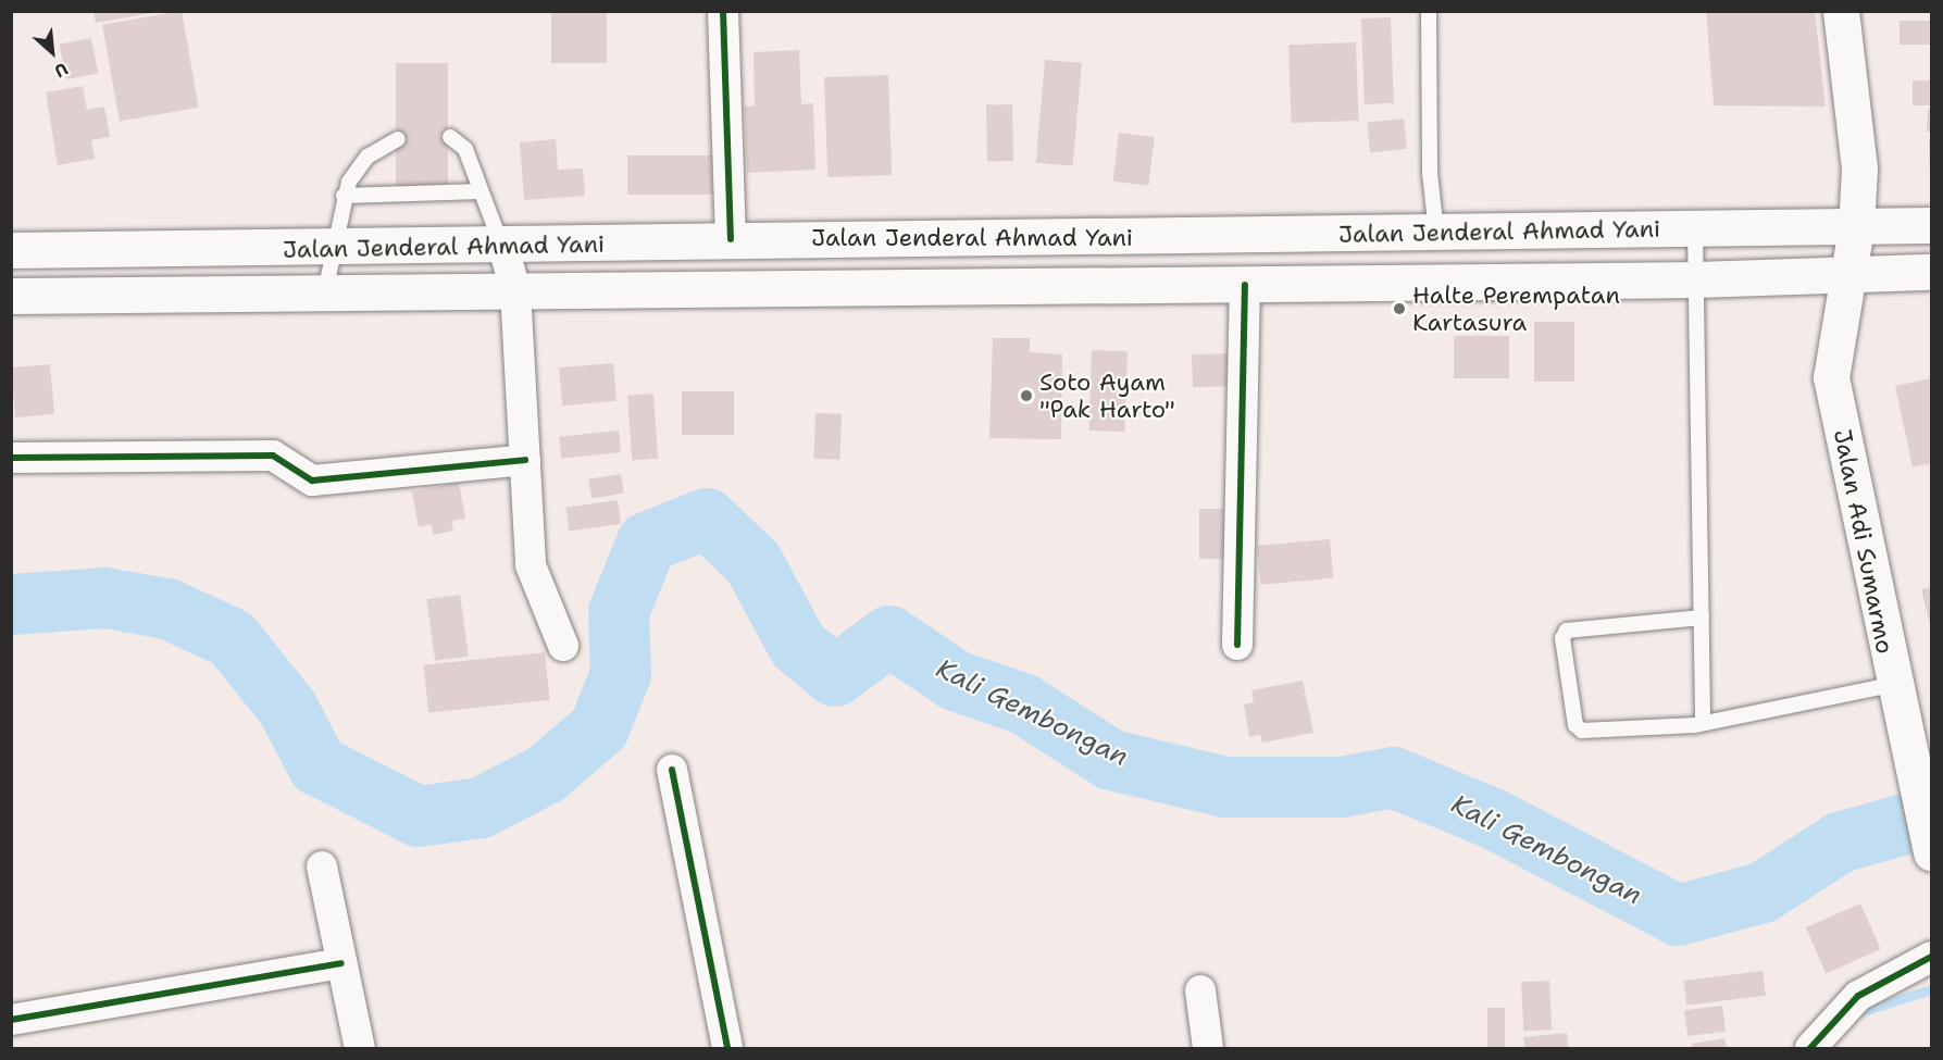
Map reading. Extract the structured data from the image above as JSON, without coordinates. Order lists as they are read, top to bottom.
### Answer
{
  "streets": {
    "main road": ["Jalan Jenderal Ahmad Yani", "Jalan Adi Sumarmo"]
  },
  "crossings": [
    ["Jalan Jenderal Ahmad Yani", "Jalan Adi Sumarmo"]
  ],
  "water": ["Kali Gembongan"],
  "places": ["Halte Perempatan Kartasura", "Soto Ayam \"Pak Harto\""],
  "north": "bottom right"
}
